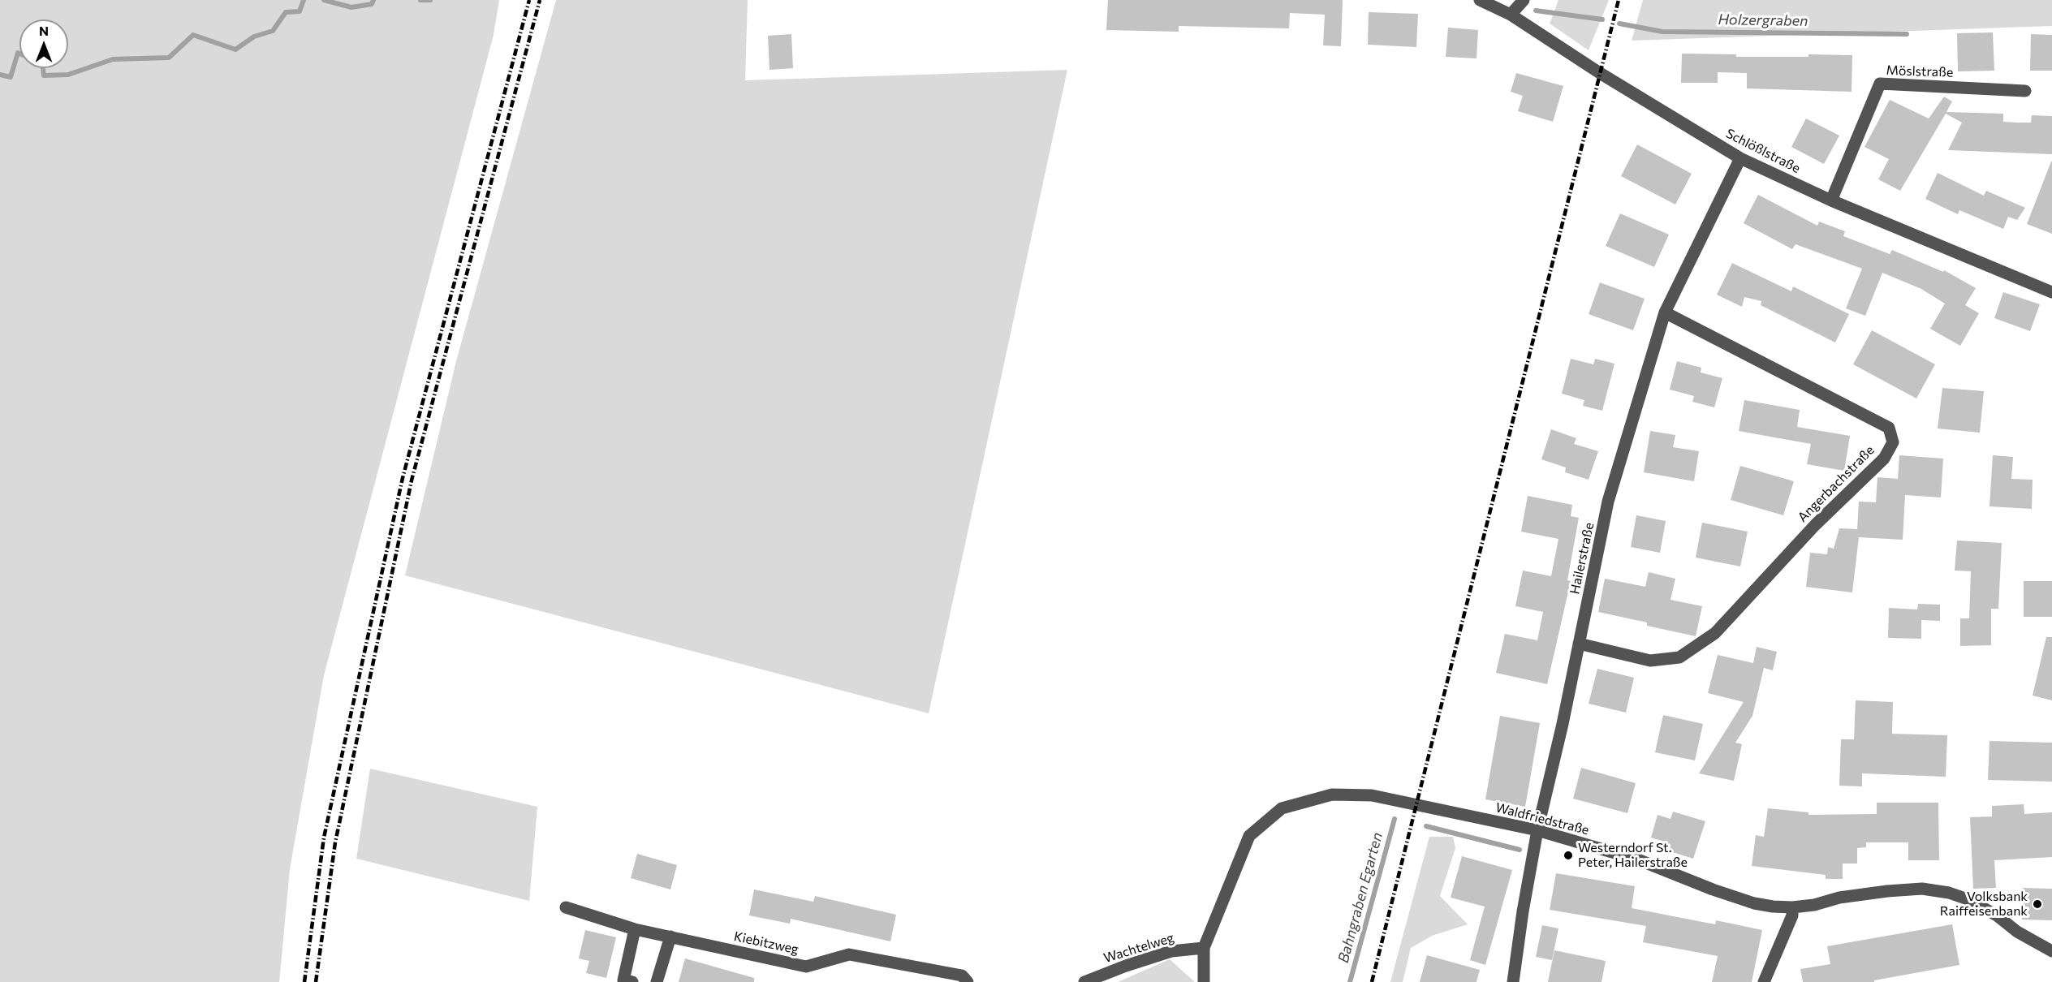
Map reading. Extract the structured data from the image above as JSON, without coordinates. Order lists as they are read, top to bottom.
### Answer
{
  "streets": {
    "street": [
      "Möslstraße",
      "Schlößlstraße",
      "Angerbachstraße",
      "Hailerstraße",
      "Waldfriedstraße",
      "Kiebitzweg",
      "Wachtelweg"
    ]
  },
  "crossings": [
    ["Möslstraße", "Schlößlstraße"],
    ["Schlößlstraße", "Hailerstraße"],
    ["Angerbachstraße", "Hailerstraße"],
    ["Hailerstraße", "Waldfriedstraße"],
    ["Waldfriedstraße", "Wachtelweg"]
  ],
  "water": ["Holzergraben", "Bahngraben Egarten"],
  "places": ["Westerndorf St. Peter, Hailerstraße", "Volksbank Raiffeisenbank"],
  "north": "top"
}
